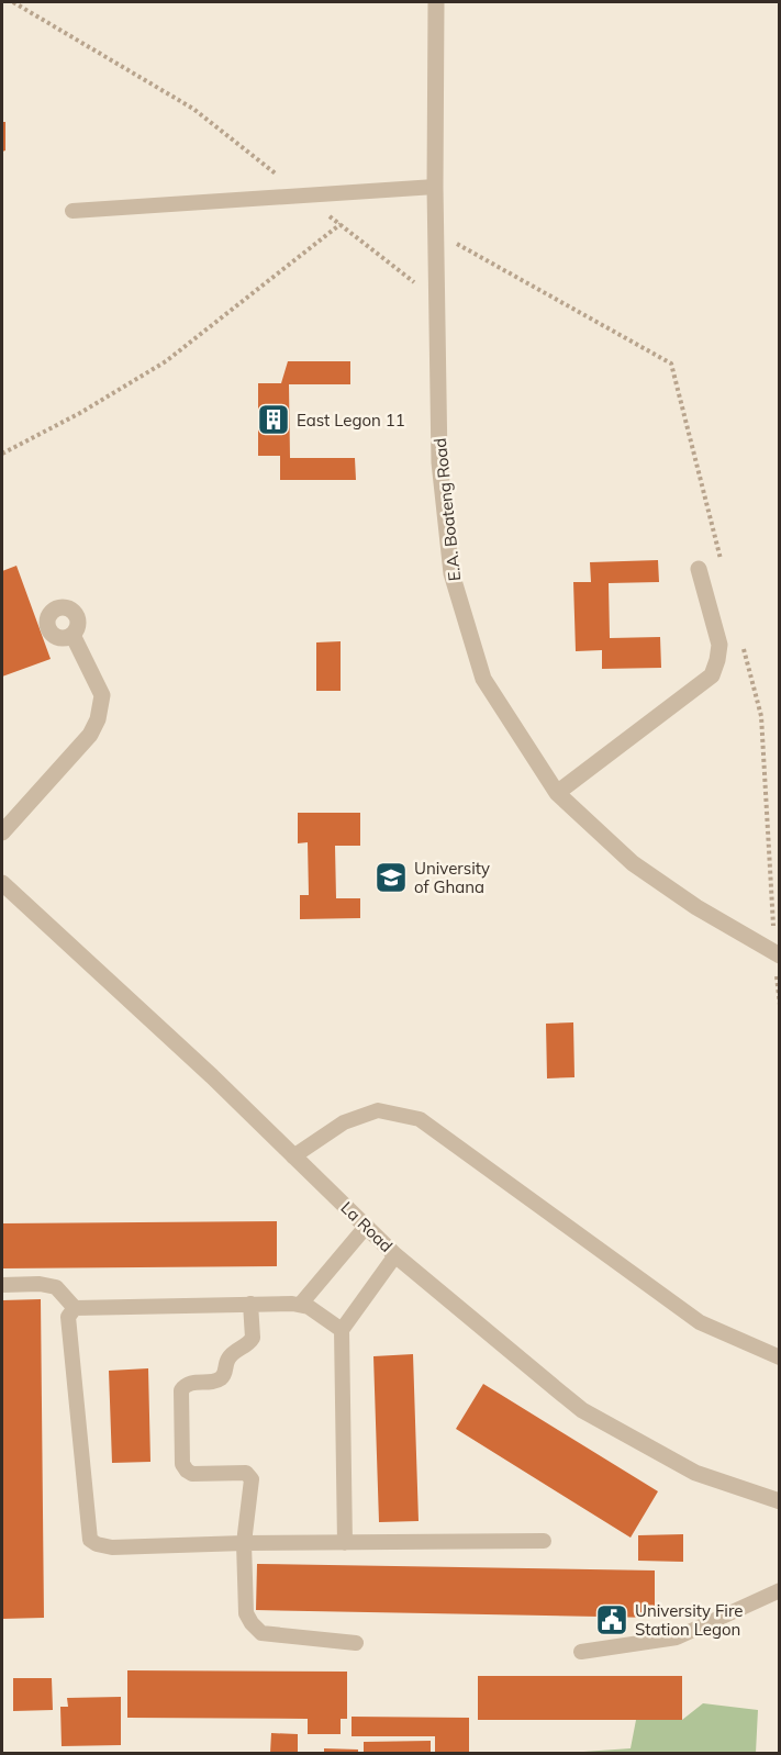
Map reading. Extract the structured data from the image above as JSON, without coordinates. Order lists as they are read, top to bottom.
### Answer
{
  "streets": {
    "street": ["E.A. Boateng Road", "La Road"]
  },
  "places": {
    "building": ["East Legon 11"],
    "school or university": ["University of Ghana"],
    "public building": ["University Fire Station Legon"]
  }
}
